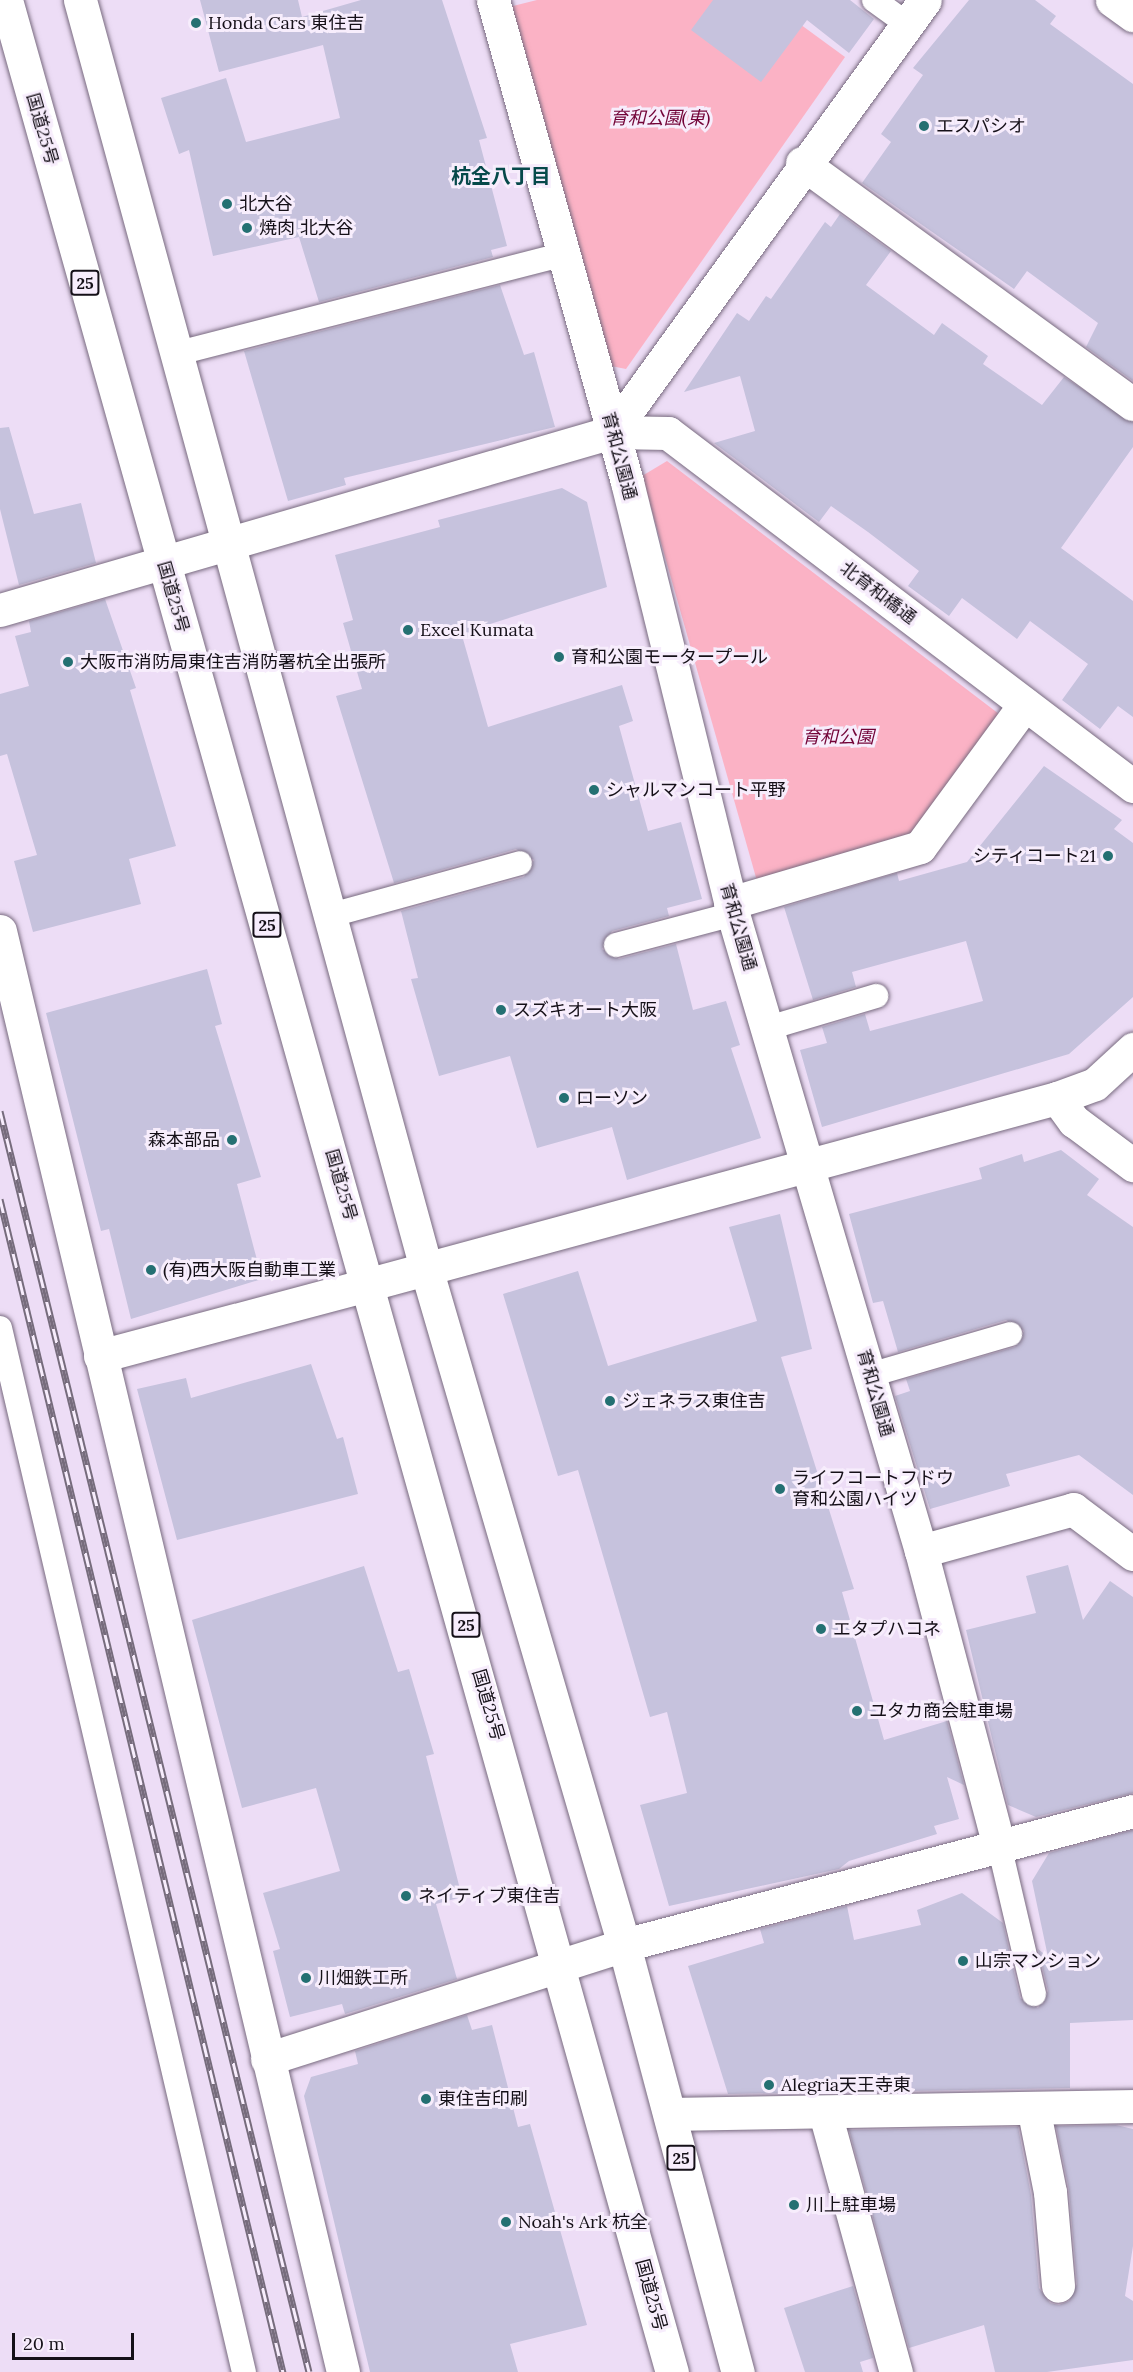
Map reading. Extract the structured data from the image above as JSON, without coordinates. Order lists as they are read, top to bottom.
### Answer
{
  "streets": {
    "main road": [
      "国道25号",
      "25",
      "育和公園通",
      "北育和橋通"
    ]
  },
  "crossings": [
    ["国道25号", "北育和橋通"],
    ["25", "北育和橋通"],
    ["育和公園通", "北育和橋通"]
  ],
  "districts": ["杭全八丁目"],
  "parks": ["育和公園(東)", "育和公園"],
  "places": [
    "Honda Cars 東住吉",
    "エスパシオ",
    "北大谷",
    "焼肉 北大谷",
    "Excel Kumata",
    "育和公園モータープール",
    "大阪市消防局東住吉消防署杭全出張所",
    "シャルマンコート平野",
    "シティコート21",
    "スズキオート大阪",
    "ローソン",
    "森本部品",
    "(有)西大阪自動車工業",
    "ジェネラス東住吉",
    "ライフコートフドウ 育和公園ハイツ",
    "エタプハコネ",
    "ユタカ商会駐車場",
    "ネイティブ東住吉",
    "山宗マンション",
    "川畑鉄工所",
    "Alegria天王寺東",
    "東住吉印刷",
    "川上駐車場",
    "Noah's Ark 杭全"
  ],
  "scale_bar": "20 m"
}
